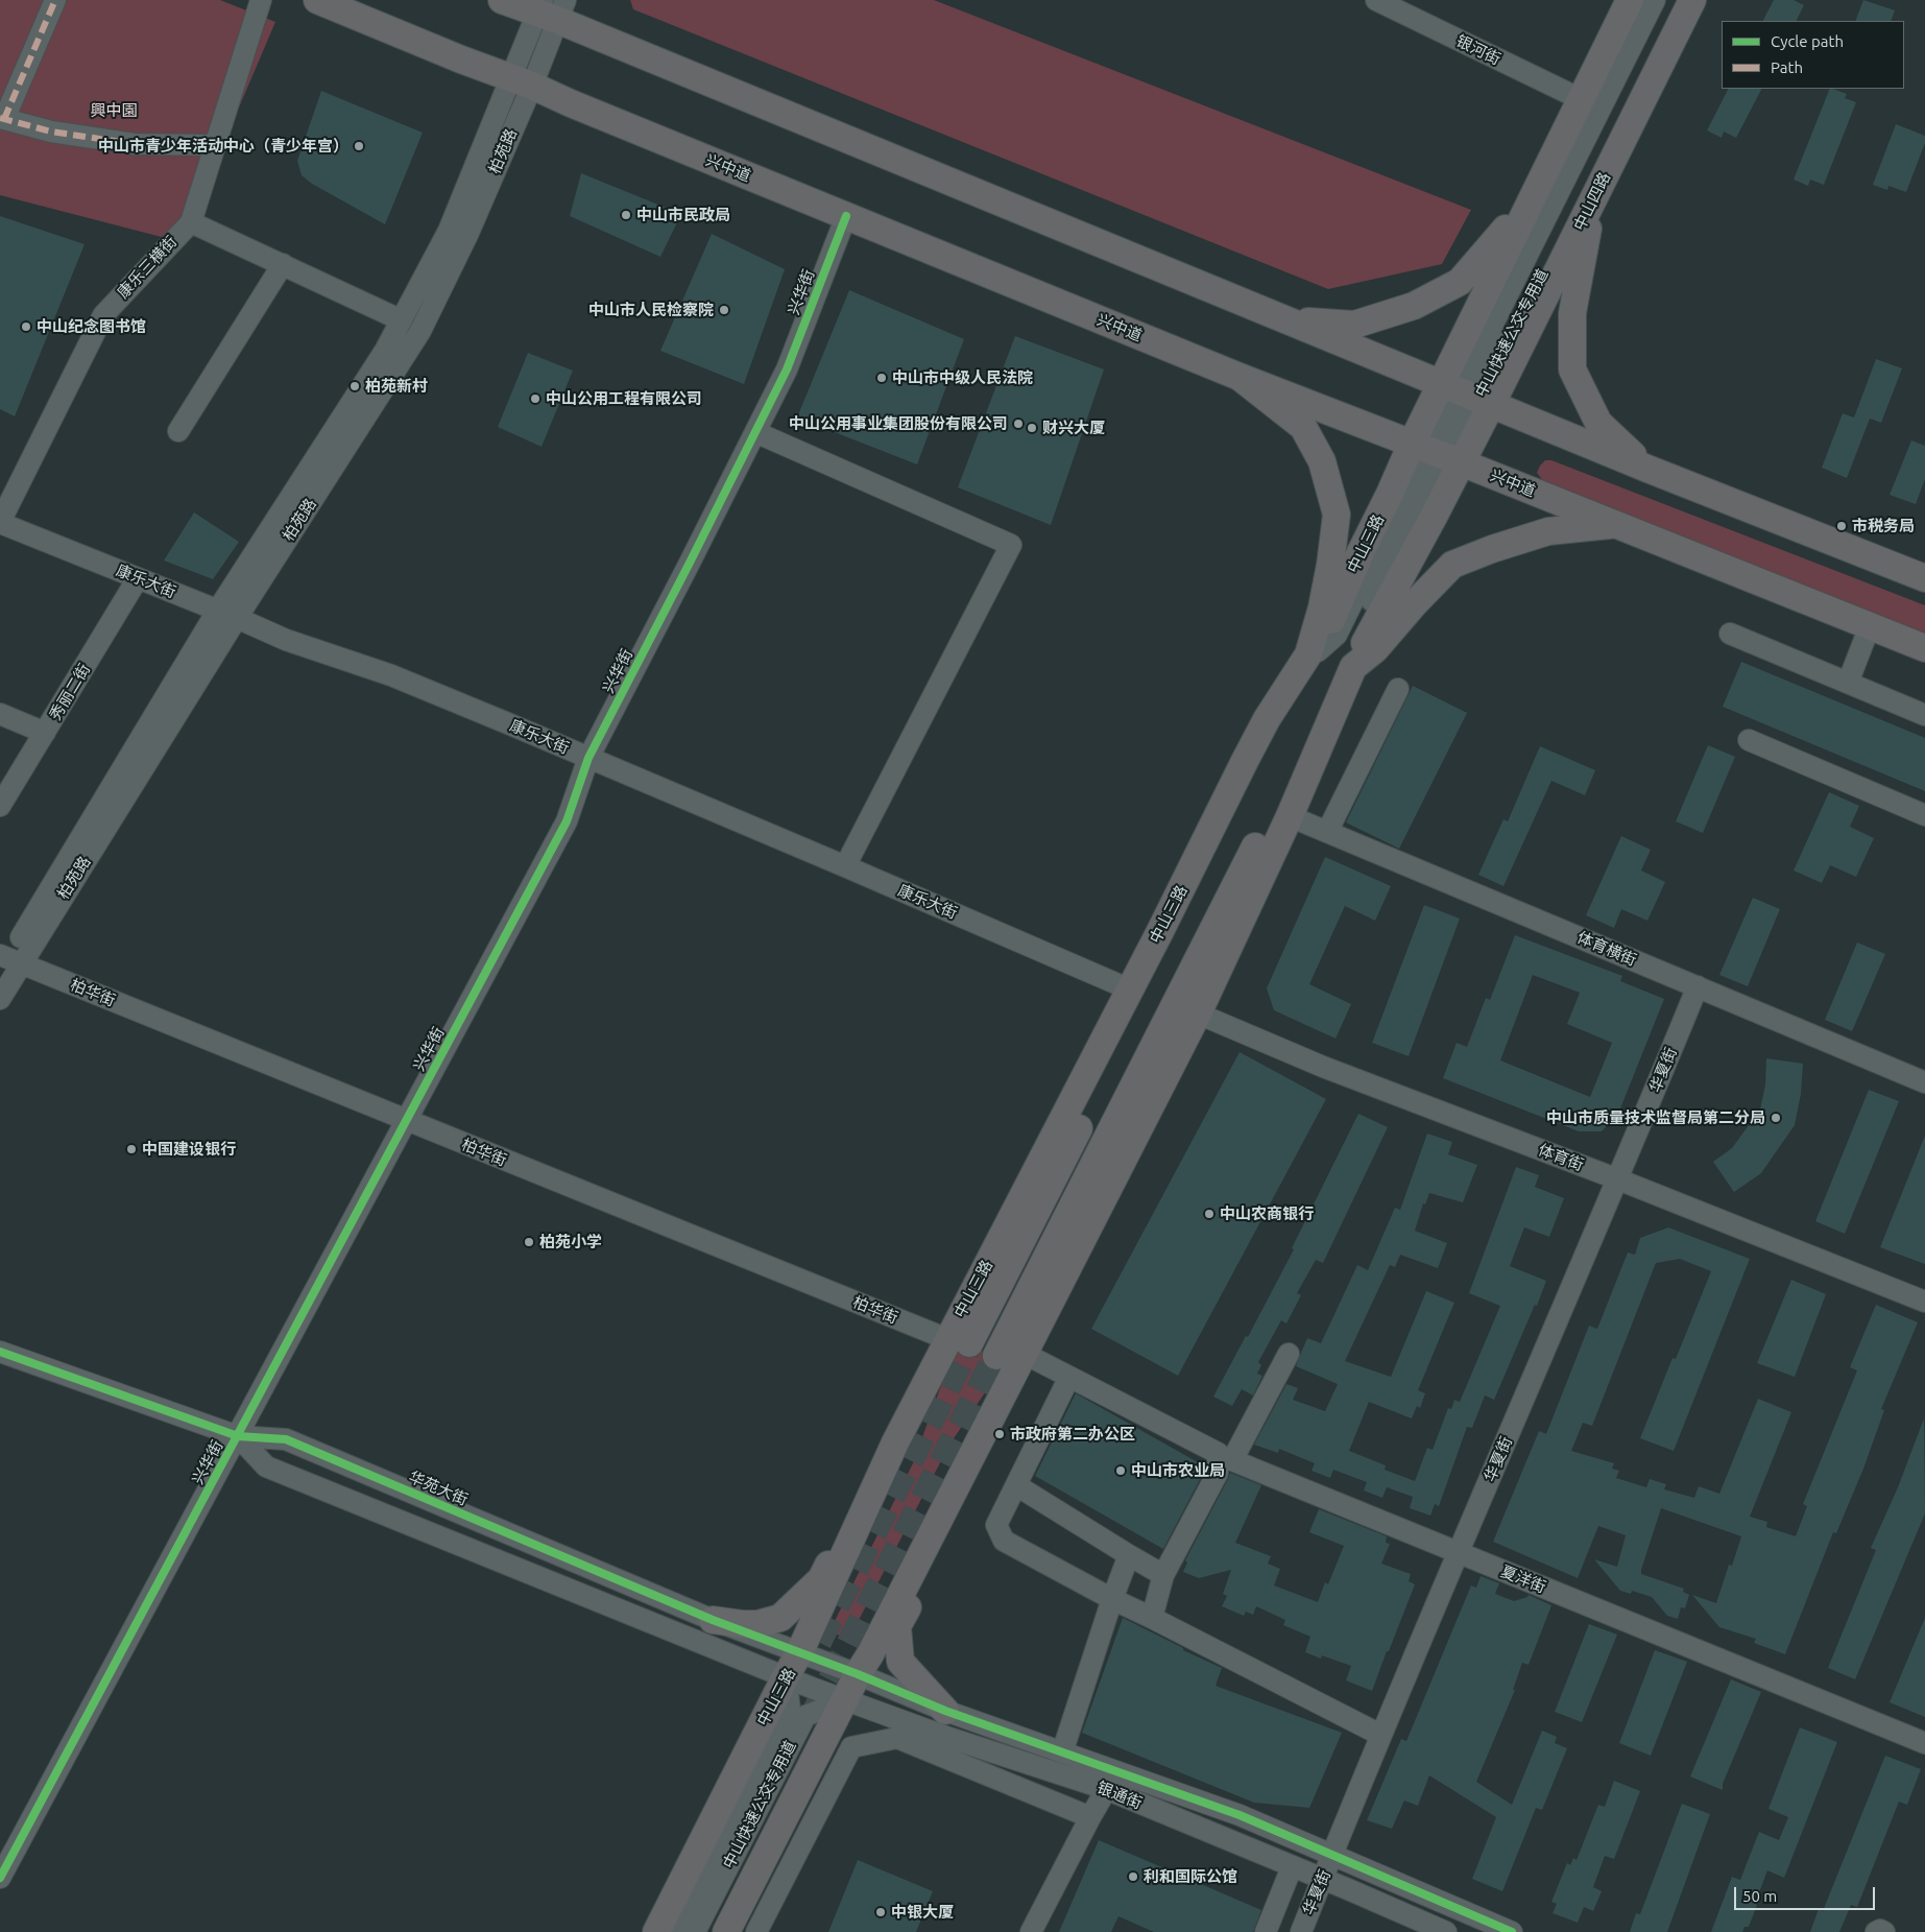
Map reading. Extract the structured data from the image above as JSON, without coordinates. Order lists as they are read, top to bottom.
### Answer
{
  "streets": {
    "main road": ["兴中道", "中山四路", "中山三路"],
    "street": [
      "银河街",
      "柏苑路",
      "康乐三横街",
      "兴华街",
      "中山快速公交专用道",
      "康乐大街",
      "秀丽二街",
      "体育横街",
      "柏华街",
      "华夏街",
      "体育街",
      "华苑大街",
      "夏洋街",
      "银通街"
    ]
  },
  "crossings": [
    ["柏苑路", "兴中道"],
    ["柏苑路", "康乐大街"],
    ["柏苑路", "柏华街"],
    ["兴中道", "兴华街"],
    ["兴中道", "中山三路"],
    ["中山四路", "中山快速公交专用道"],
    ["中山四路", "中山三路"],
    ["康乐三横街", "康乐大街"],
    ["兴华街", "康乐大街"],
    ["兴华街", "柏华街"],
    ["兴华街", "华苑大街"],
    ["中山快速公交专用道", "中山三路"],
    ["中山快速公交专用道", "华苑大街"],
    ["中山快速公交专用道", "银通街"],
    ["中山三路", "康乐大街"],
    ["中山三路", "体育横街"],
    ["中山三路", "柏华街"],
    ["中山三路", "体育街"],
    ["中山三路", "华苑大街"],
    ["中山三路", "银通街"],
    ["康乐大街", "秀丽二街"],
    ["体育横街", "华夏街"],
    ["华夏街", "体育街"],
    ["华夏街", "华苑大街"],
    ["华夏街", "夏洋街"],
    ["华夏街", "银通街"],
    ["华苑大街", "银通街"]
  ],
  "parks": ["興中園"],
  "places": [
    "中山市青少年活动中心（青少年宫）",
    "中山市民政局",
    "中山市人民检察院",
    "中山纪念图书馆",
    "中山市中级人民法院",
    "柏苑新村",
    "中山公用工程有限公司",
    "中山公用事业集团股份有限公司",
    "财兴大厦",
    "市税务局",
    "中山市质量技术监督局第二分局",
    "中国建设银行",
    "中山农商银行",
    "柏苑小学",
    "市政府第二办公区",
    "中山市农业局",
    "利和国际公馆",
    "中银大厦"
  ],
  "legend": ["Cycle path", "Path"],
  "scale_bar": "50 m"
}
